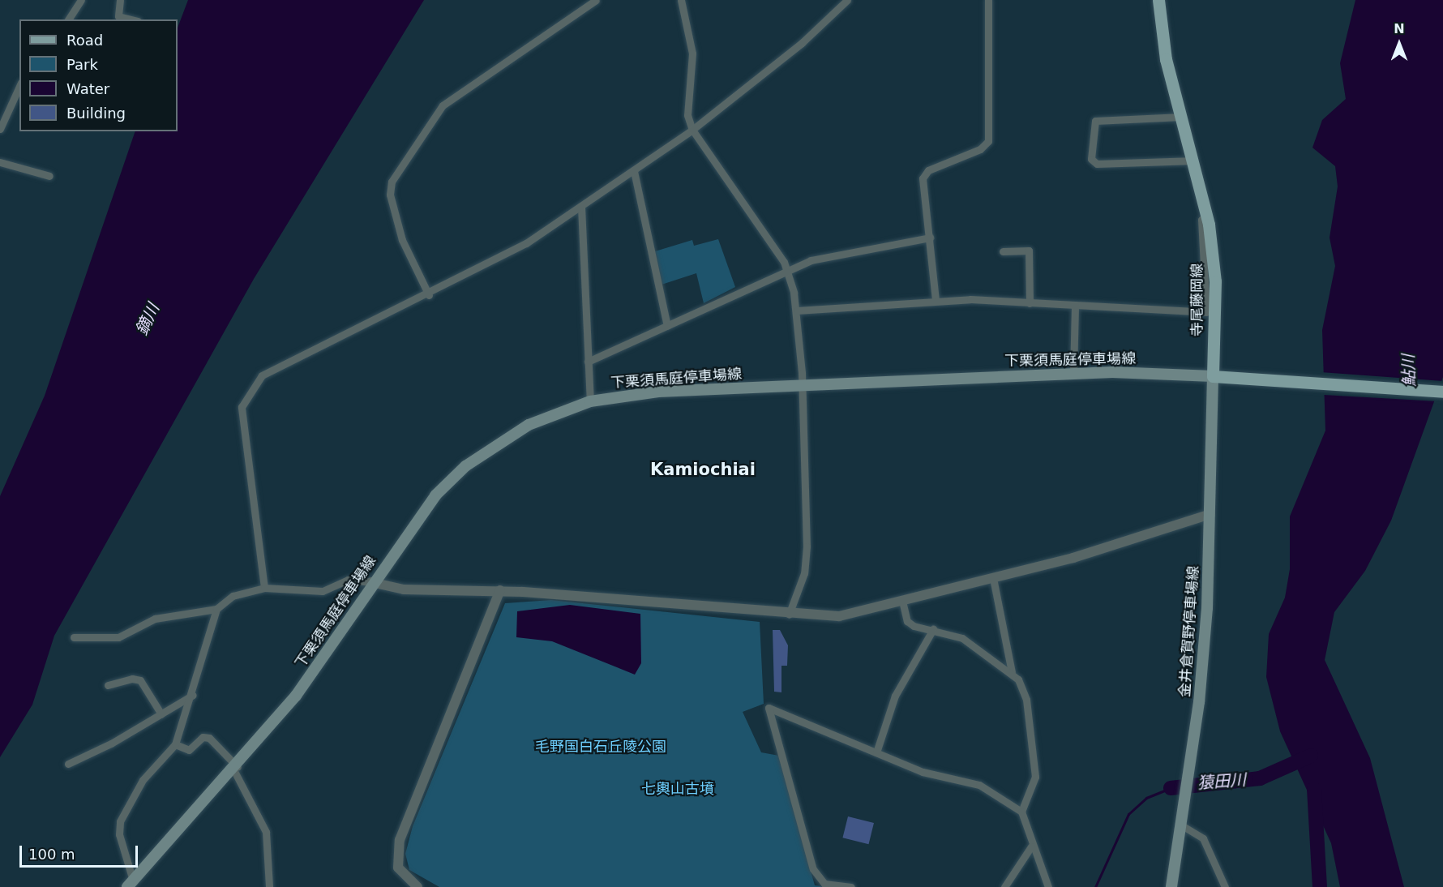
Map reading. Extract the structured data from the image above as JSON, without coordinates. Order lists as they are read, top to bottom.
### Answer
{
  "streets": {
    "main road": ["寺尾藤岡線", "下栗須馬庭停車場線", "金井倉賀野停車場線"]
  },
  "crossings": [
    ["寺尾藤岡線", "下栗須馬庭停車場線"],
    ["寺尾藤岡線", "金井倉賀野停車場線"],
    ["下栗須馬庭停車場線", "金井倉賀野停車場線"]
  ],
  "districts": ["Kamiochiai"],
  "water": ["鏑川", "鮎川", "猿田川"],
  "parks": ["毛野国白石丘陵公園", "七輿山古墳"],
  "legend": [
    "Road",
    "Park",
    "Water",
    "Building"
  ],
  "scale_bar": "100 m",
  "north": "top"
}
